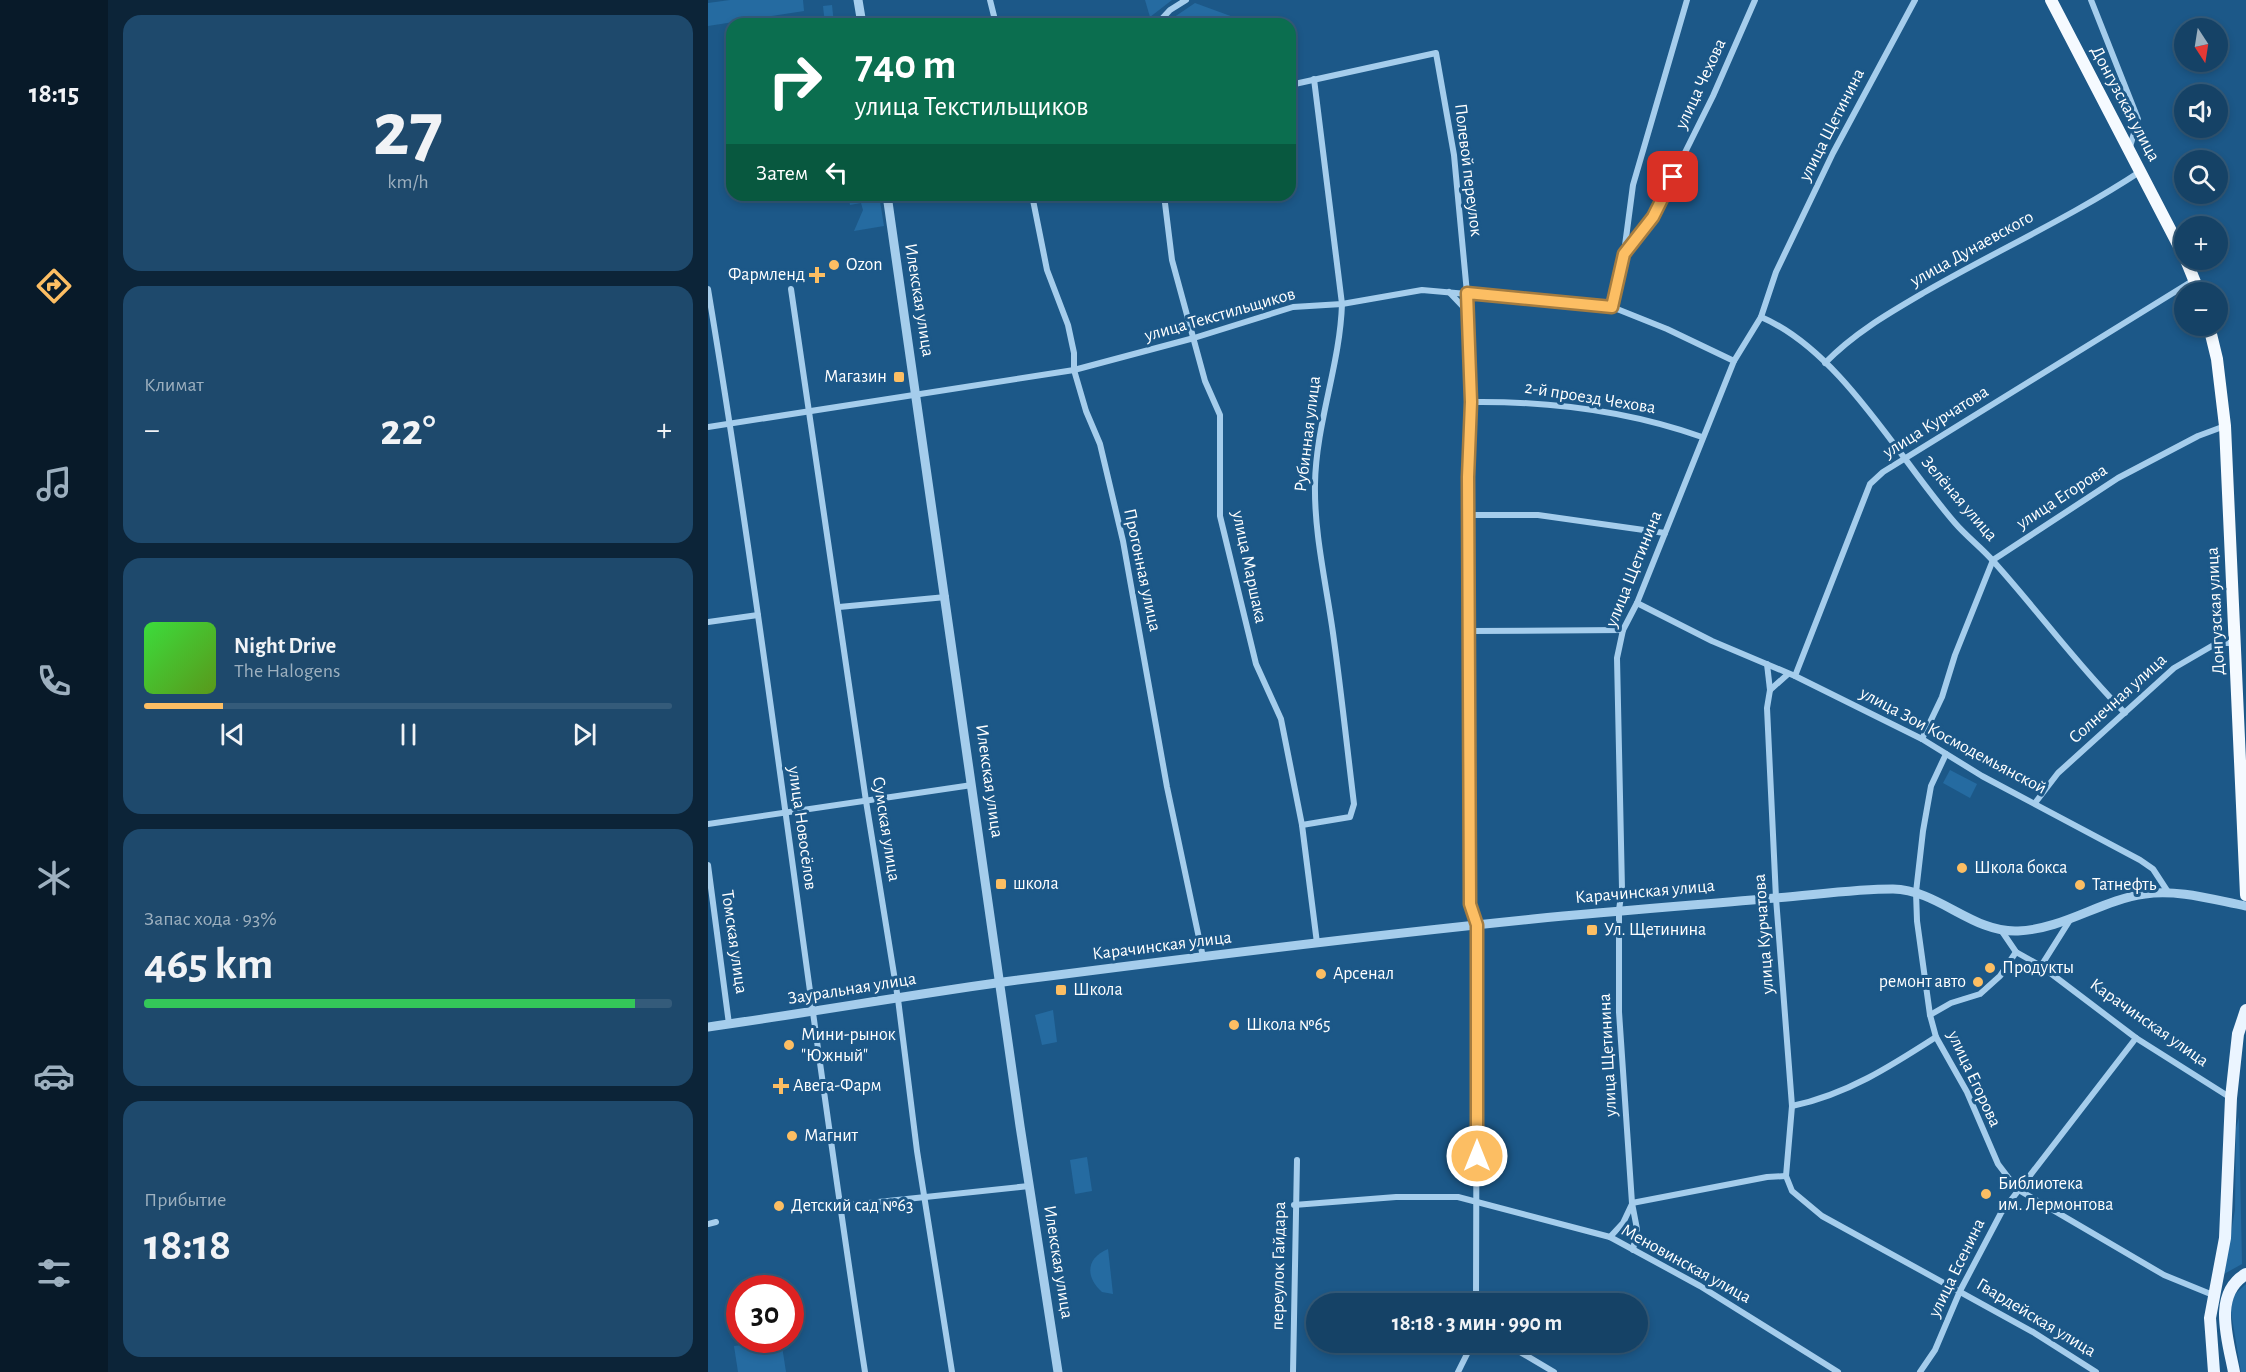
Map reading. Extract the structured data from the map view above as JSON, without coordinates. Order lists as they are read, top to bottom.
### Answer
{
  "streets": {
    "highway": ["Донгузская улица"],
    "street": [
      "улица Чехова",
      "улица Щетинина",
      "Полевой переулок",
      "улица Дунаевского",
      "Илекская улица",
      "улица Текстильщиков",
      "2-й проезд Чехова",
      "улица Курчатова",
      "Рубинная улица",
      "улица Егорова",
      "Зелёная улица",
      "улица Маршака",
      "Прогонная улица",
      "Солнечная улица",
      "улица Зои Космодемьянской",
      "улица Новосёлов",
      "Сумская улица",
      "Карачинская улица",
      "Томская улица",
      "Зауральная улица",
      "Меновинская улица",
      "переулок Гайдара",
      "улица Есенина",
      "Гвардейская улица"
    ]
  },
  "crossings": [
    ["улица Чехова", "улица Текстильщиков"],
    ["Донгузская улица", "улица Дунаевского"],
    ["Донгузская улица", "улица Курчатова"],
    ["Донгузская улица", "улица Егорова"],
    ["Донгузская улица", "Солнечная улица"],
    ["улица Щетинина", "улица Текстильщиков"],
    ["улица Щетинина", "2-й проезд Чехова"],
    ["улица Щетинина", "Зелёная улица"],
    ["улица Щетинина", "улица Зои Космодемьянской"],
    ["улица Щетинина", "Карачинская улица"],
    ["улица Щетинина", "Меновинская улица"],
    ["Полевой переулок", "улица Текстильщиков"],
    ["Полевой переулок", "Рубинная улица"],
    ["улица Дунаевского", "Зелёная улица"],
    ["Илекская улица", "улица Текстильщиков"],
    ["Илекская улица", "Карачинская улица"],
    ["Илекская улица", "Зауральная улица"],
    ["улица Текстильщиков", "Рубинная улица"],
    ["улица Текстильщиков", "улица Маршака"],
    ["улица Текстильщиков", "Прогонная улица"],
    ["улица Текстильщиков", "улица Новосёлов"],
    ["улица Текстильщиков", "Сумская улица"],
    ["улица Курчатова", "Зелёная улица"],
    ["улица Курчатова", "улица Зои Космодемьянской"],
    ["улица Курчатова", "Карачинская улица"],
    ["улица Курчатова", "Гвардейская улица"],
    ["Рубинная улица", "улица Маршака"],
    ["улица Егорова", "Зелёная улица"],
    ["улица Егорова", "улица Зои Космодемьянской"],
    ["улица Егорова", "Карачинская улица"],
    ["улица Егорова", "улица Есенина"],
    ["Зелёная улица", "Солнечная улица"],
    ["улица Маршака", "Карачинская улица"],
    ["Прогонная улица", "Карачинская улица"],
    ["Солнечная улица", "улица Зои Космодемьянской"],
    ["улица Новосёлов", "Зауральная улица"],
    ["Сумская улица", "Зауральная улица"],
    ["Карачинская улица", "Зауральная улица"],
    ["Карачинская улица", "улица Есенина"],
    ["Томская улица", "Зауральная улица"],
    ["Меновинская улица", "переулок Гайдара"],
    ["улица Есенина", "Гвардейская улица"]
  ],
  "places": {
    "other": [
      "Ozon",
      "Школа бокса",
      "Татнефть",
      "Продукты",
      "Арсенал",
      "ремонт авто",
      "Школа №65",
      "Мини-рынок \"Южный\"",
      "Магнит",
      "Библиотека им. Лермонтова",
      "Детский сад №63"
    ],
    "health": ["Фармленд", "Авега-Фарм"],
    "transit": [
      "Магазин",
      "школа",
      "Ул. Щетинина",
      "Школа"
    ]
  },
  "north": "bottom",
  "page": {
    "tabs": "18:15",
    "tile": [
      ["27", "km/h"],
      "Климат",
      ["Запас хода · 93%", "465 km"],
      ["Прибытие", "18:18"]
    ],
    "map_buttons": ["+", "−"],
    "turn": ["740 m", "улица Текстильщиков"],
    "then": "Затем",
    "heat": ["−", "22°", "+"],
    "song": ["Night Drive", "The Halogens"],
    "limit": "30",
    "trip": "18:18 · 3 мин · 990 m"
  }
}
